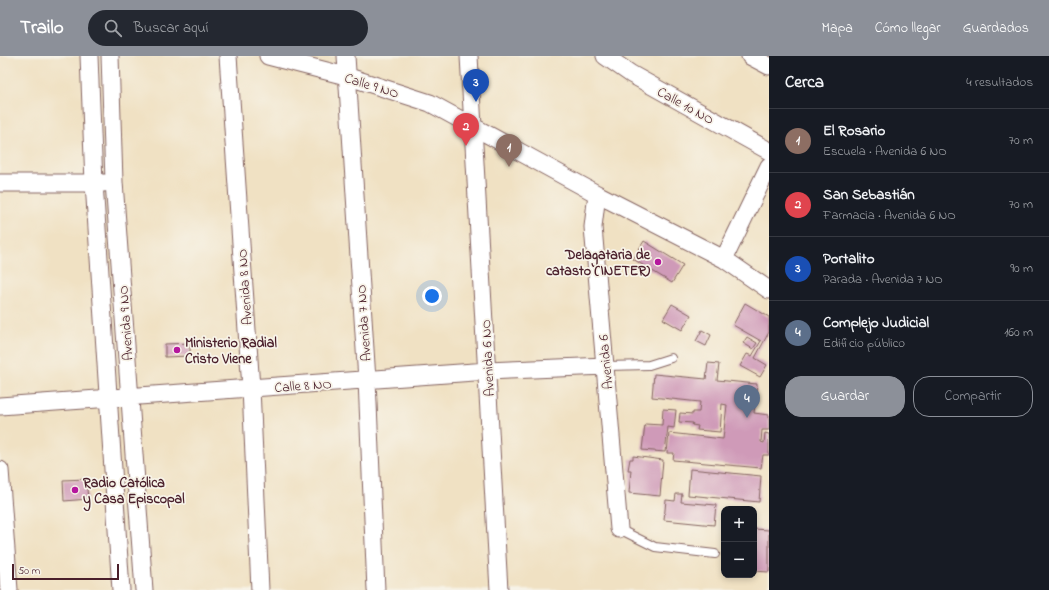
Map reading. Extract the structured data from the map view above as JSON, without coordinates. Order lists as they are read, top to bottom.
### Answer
{
  "streets": {
    "street": [
      "Calle 9 NO",
      "Calle 10 NO",
      "Avenida 8 NO",
      "Avenida 9 NO",
      "Avenida 7 NO",
      "Avenida 6 NO",
      "Avenida 6",
      "Calle 8 NO"
    ]
  },
  "crossings": [
    ["Calle 9 NO", "Avenida 7 NO"],
    ["Calle 9 NO", "Avenida 6 NO"],
    ["Calle 9 NO", "Avenida 6"],
    ["Avenida 8 NO", "Calle 8 NO"],
    ["Avenida 9 NO", "Calle 8 NO"],
    ["Avenida 7 NO", "Calle 8 NO"],
    ["Avenida 6 NO", "Calle 8 NO"],
    ["Avenida 6", "Calle 8 NO"]
  ],
  "places": ["Delagataria de catasto (INETER)", "Ministerio Radial Cristo Viene", "Radio Católica y Casa Episcopal"],
  "scale_bar": "50 m",
  "page": {
    "header": "Trailo",
    "search": "Buscar aquí",
    "nav": ["Mapa", "Cómo llegar", "Guardados"],
    "heading": ["Cerca", "4 resultados"],
    "pins": [
      "3",
      "2",
      "1",
      "4"
    ],
    "list": [
      {
        "mark": "1",
        "name": "El Rosario",
        "note": "Escuela · Avenida 6 NO",
        "value": "70 m"
      },
      {
        "mark": "2",
        "name": "San Sebastián",
        "note": "Farmacia · Avenida 6 NO",
        "value": "70 m"
      },
      {
        "mark": "3",
        "name": "Portalito",
        "note": "Parada · Avenida 7 NO",
        "value": "90 m"
      },
      {
        "mark": "4",
        "name": "Complejo Judicial",
        "note": "Edificio público",
        "value": "160 m"
      }
    ],
    "buttons": ["Guardar", "Compartir"],
    "map_buttons": ["+", "−"],
    "scale": "50 m"
  }
}
